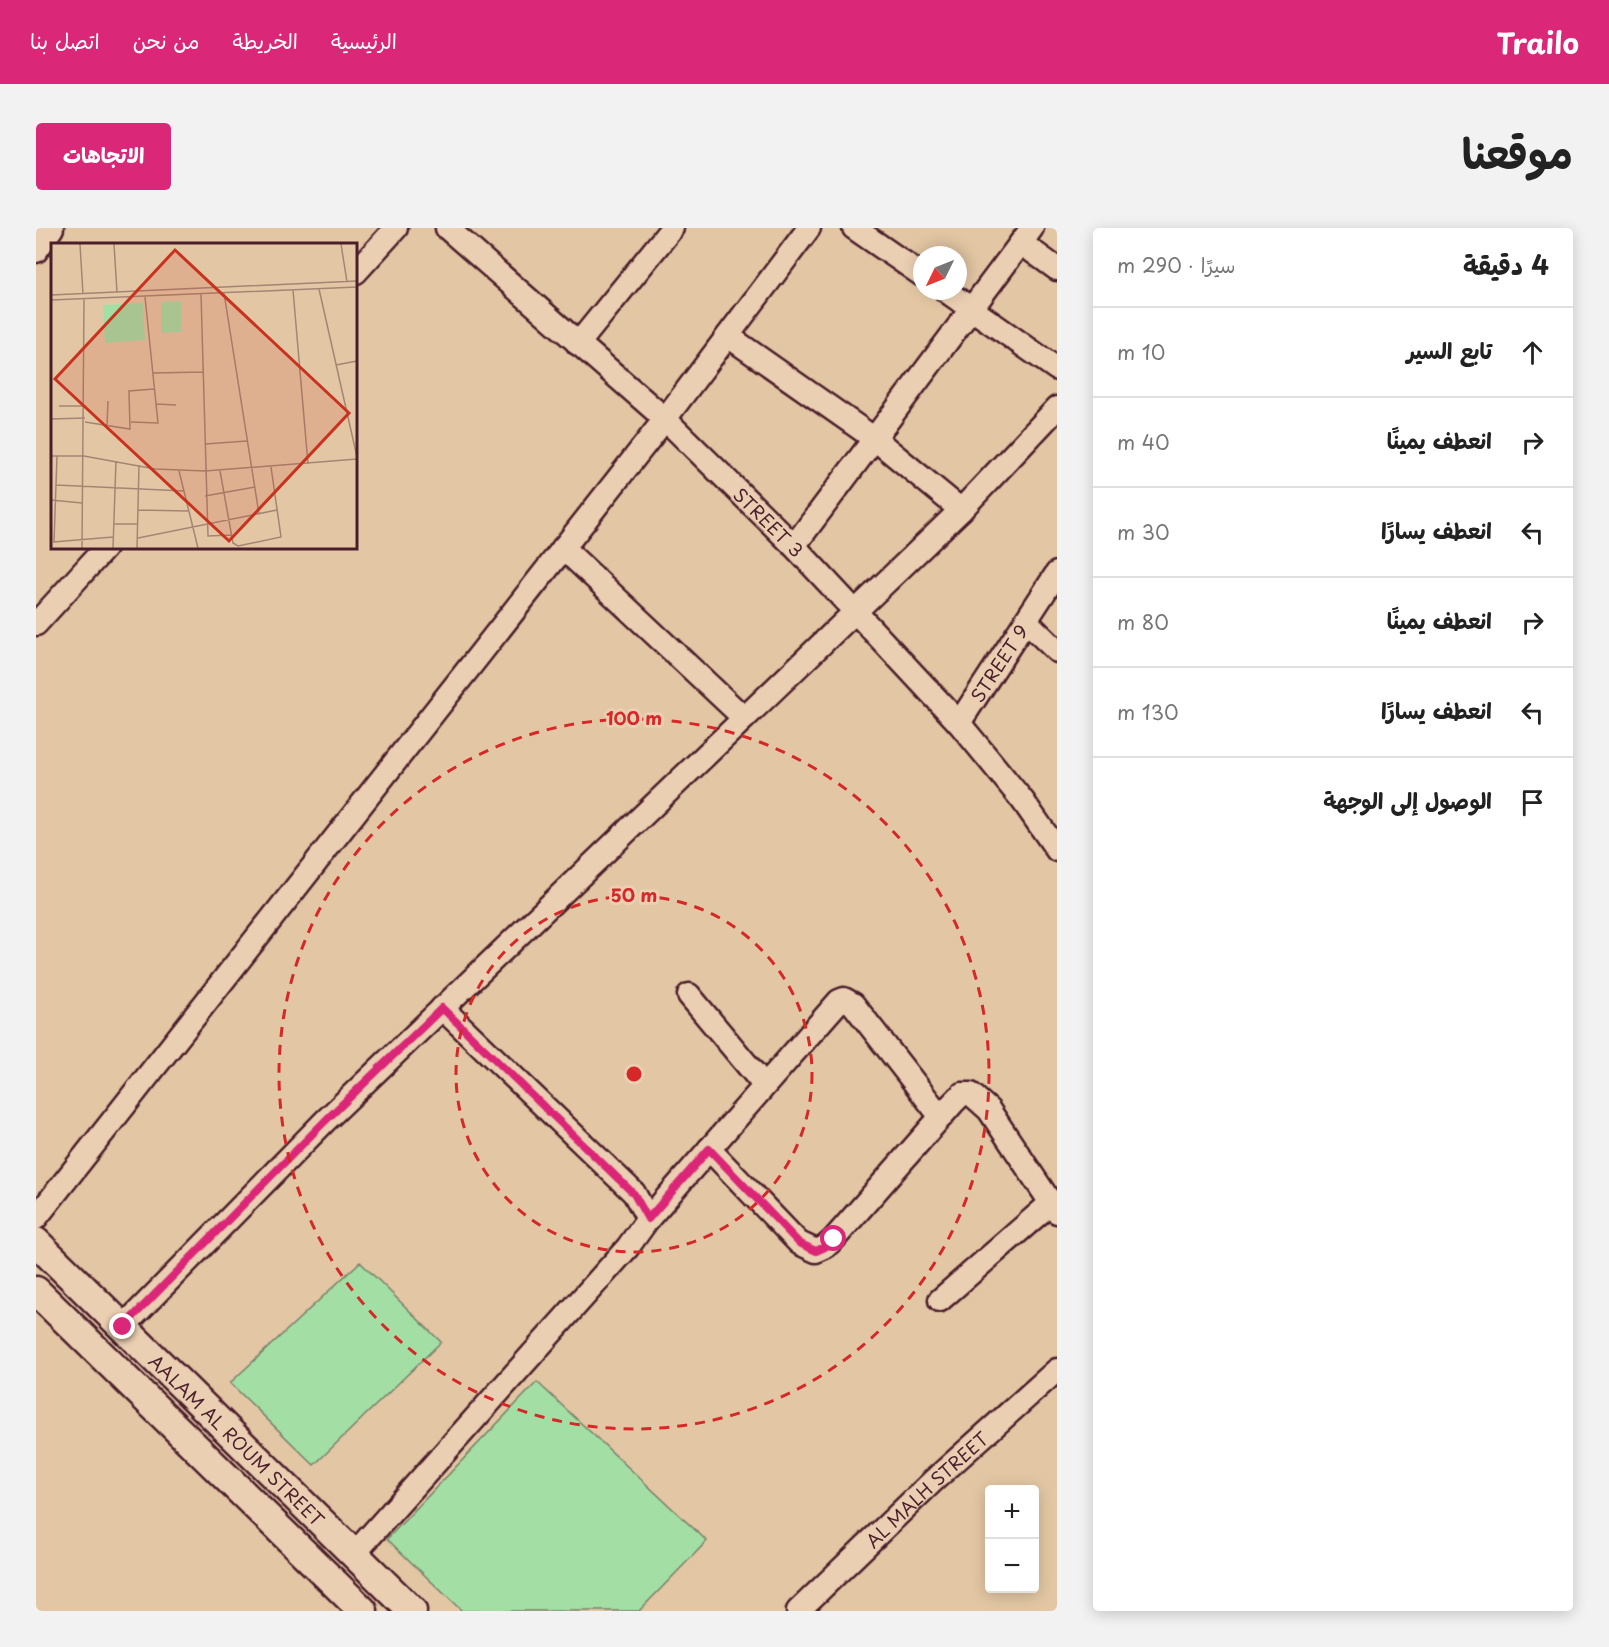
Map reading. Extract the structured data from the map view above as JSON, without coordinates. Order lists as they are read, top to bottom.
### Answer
{
  "streets": {
    "street": [
      "STREET 3",
      "STREET 9",
      "AALAM AL ROUM STREET",
      "AL MALH STREET"
    ]
  },
  "crossings": [
    ["STREET 3", "STREET 9"]
  ],
  "north": "bottom left",
  "page": {
    "header": "Trailo",
    "nav": [
      "الرئيسية",
      "الخريطة",
      "من نحن",
      "اتصل بنا"
    ],
    "title": "موقعنا",
    "buttons": "الاتجاهات",
    "heading": ["4 دقيقة", "سيرًا · 290 m"],
    "list": [
      ["تابع السير", "10 m"],
      ["انعطف يمينًا", "40 m"],
      ["انعطف يسارًا", "30 m"],
      ["انعطف يمينًا", "80 m"],
      ["انعطف يسارًا", "130 m"],
      "الوصول إلى الوجهة"
    ],
    "map_buttons": ["+", "−"]
  },
  "rings": ["100 m", "50 m"]
}
